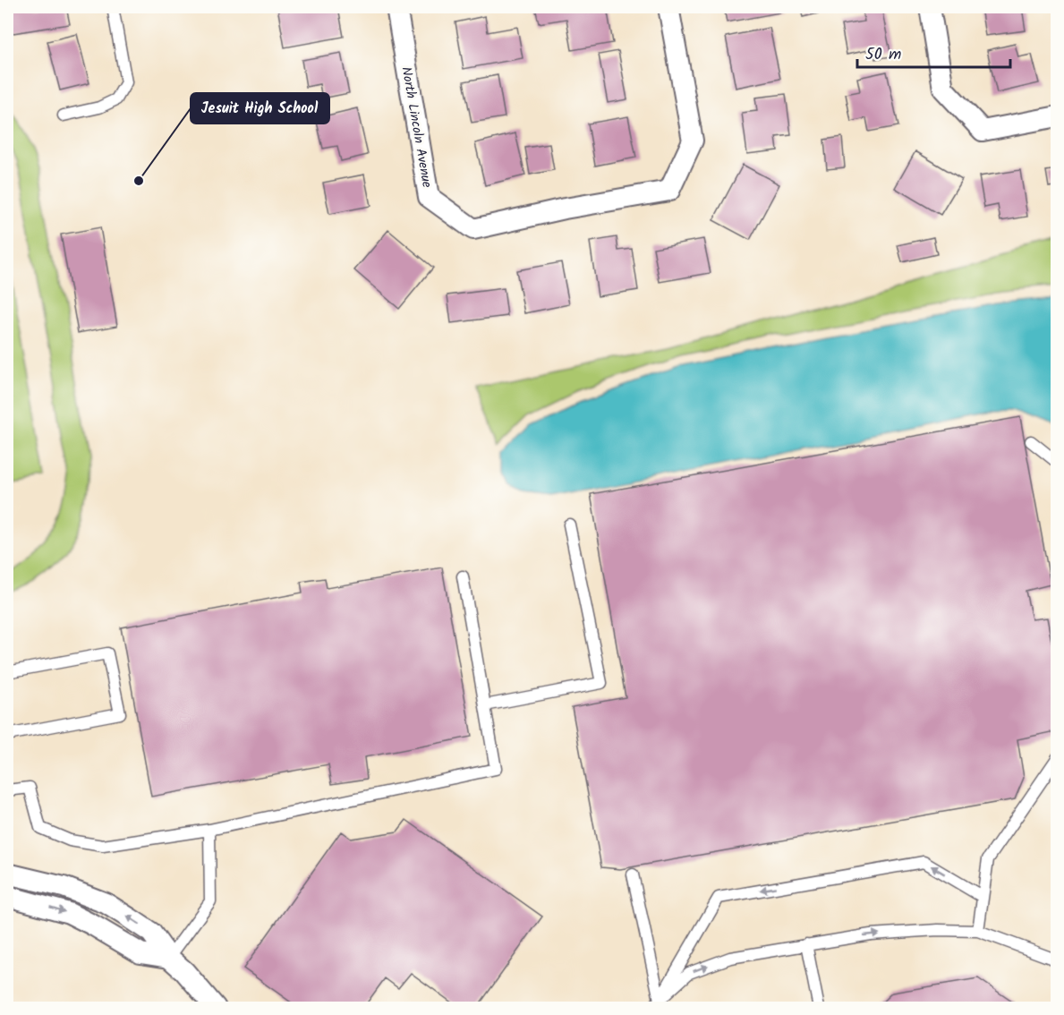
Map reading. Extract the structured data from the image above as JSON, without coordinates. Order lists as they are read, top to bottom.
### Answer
{
  "streets": {
    "street": ["North Lincoln Avenue"]
  },
  "places": ["Jesuit High School"],
  "scale_bar": "50 m"
}
